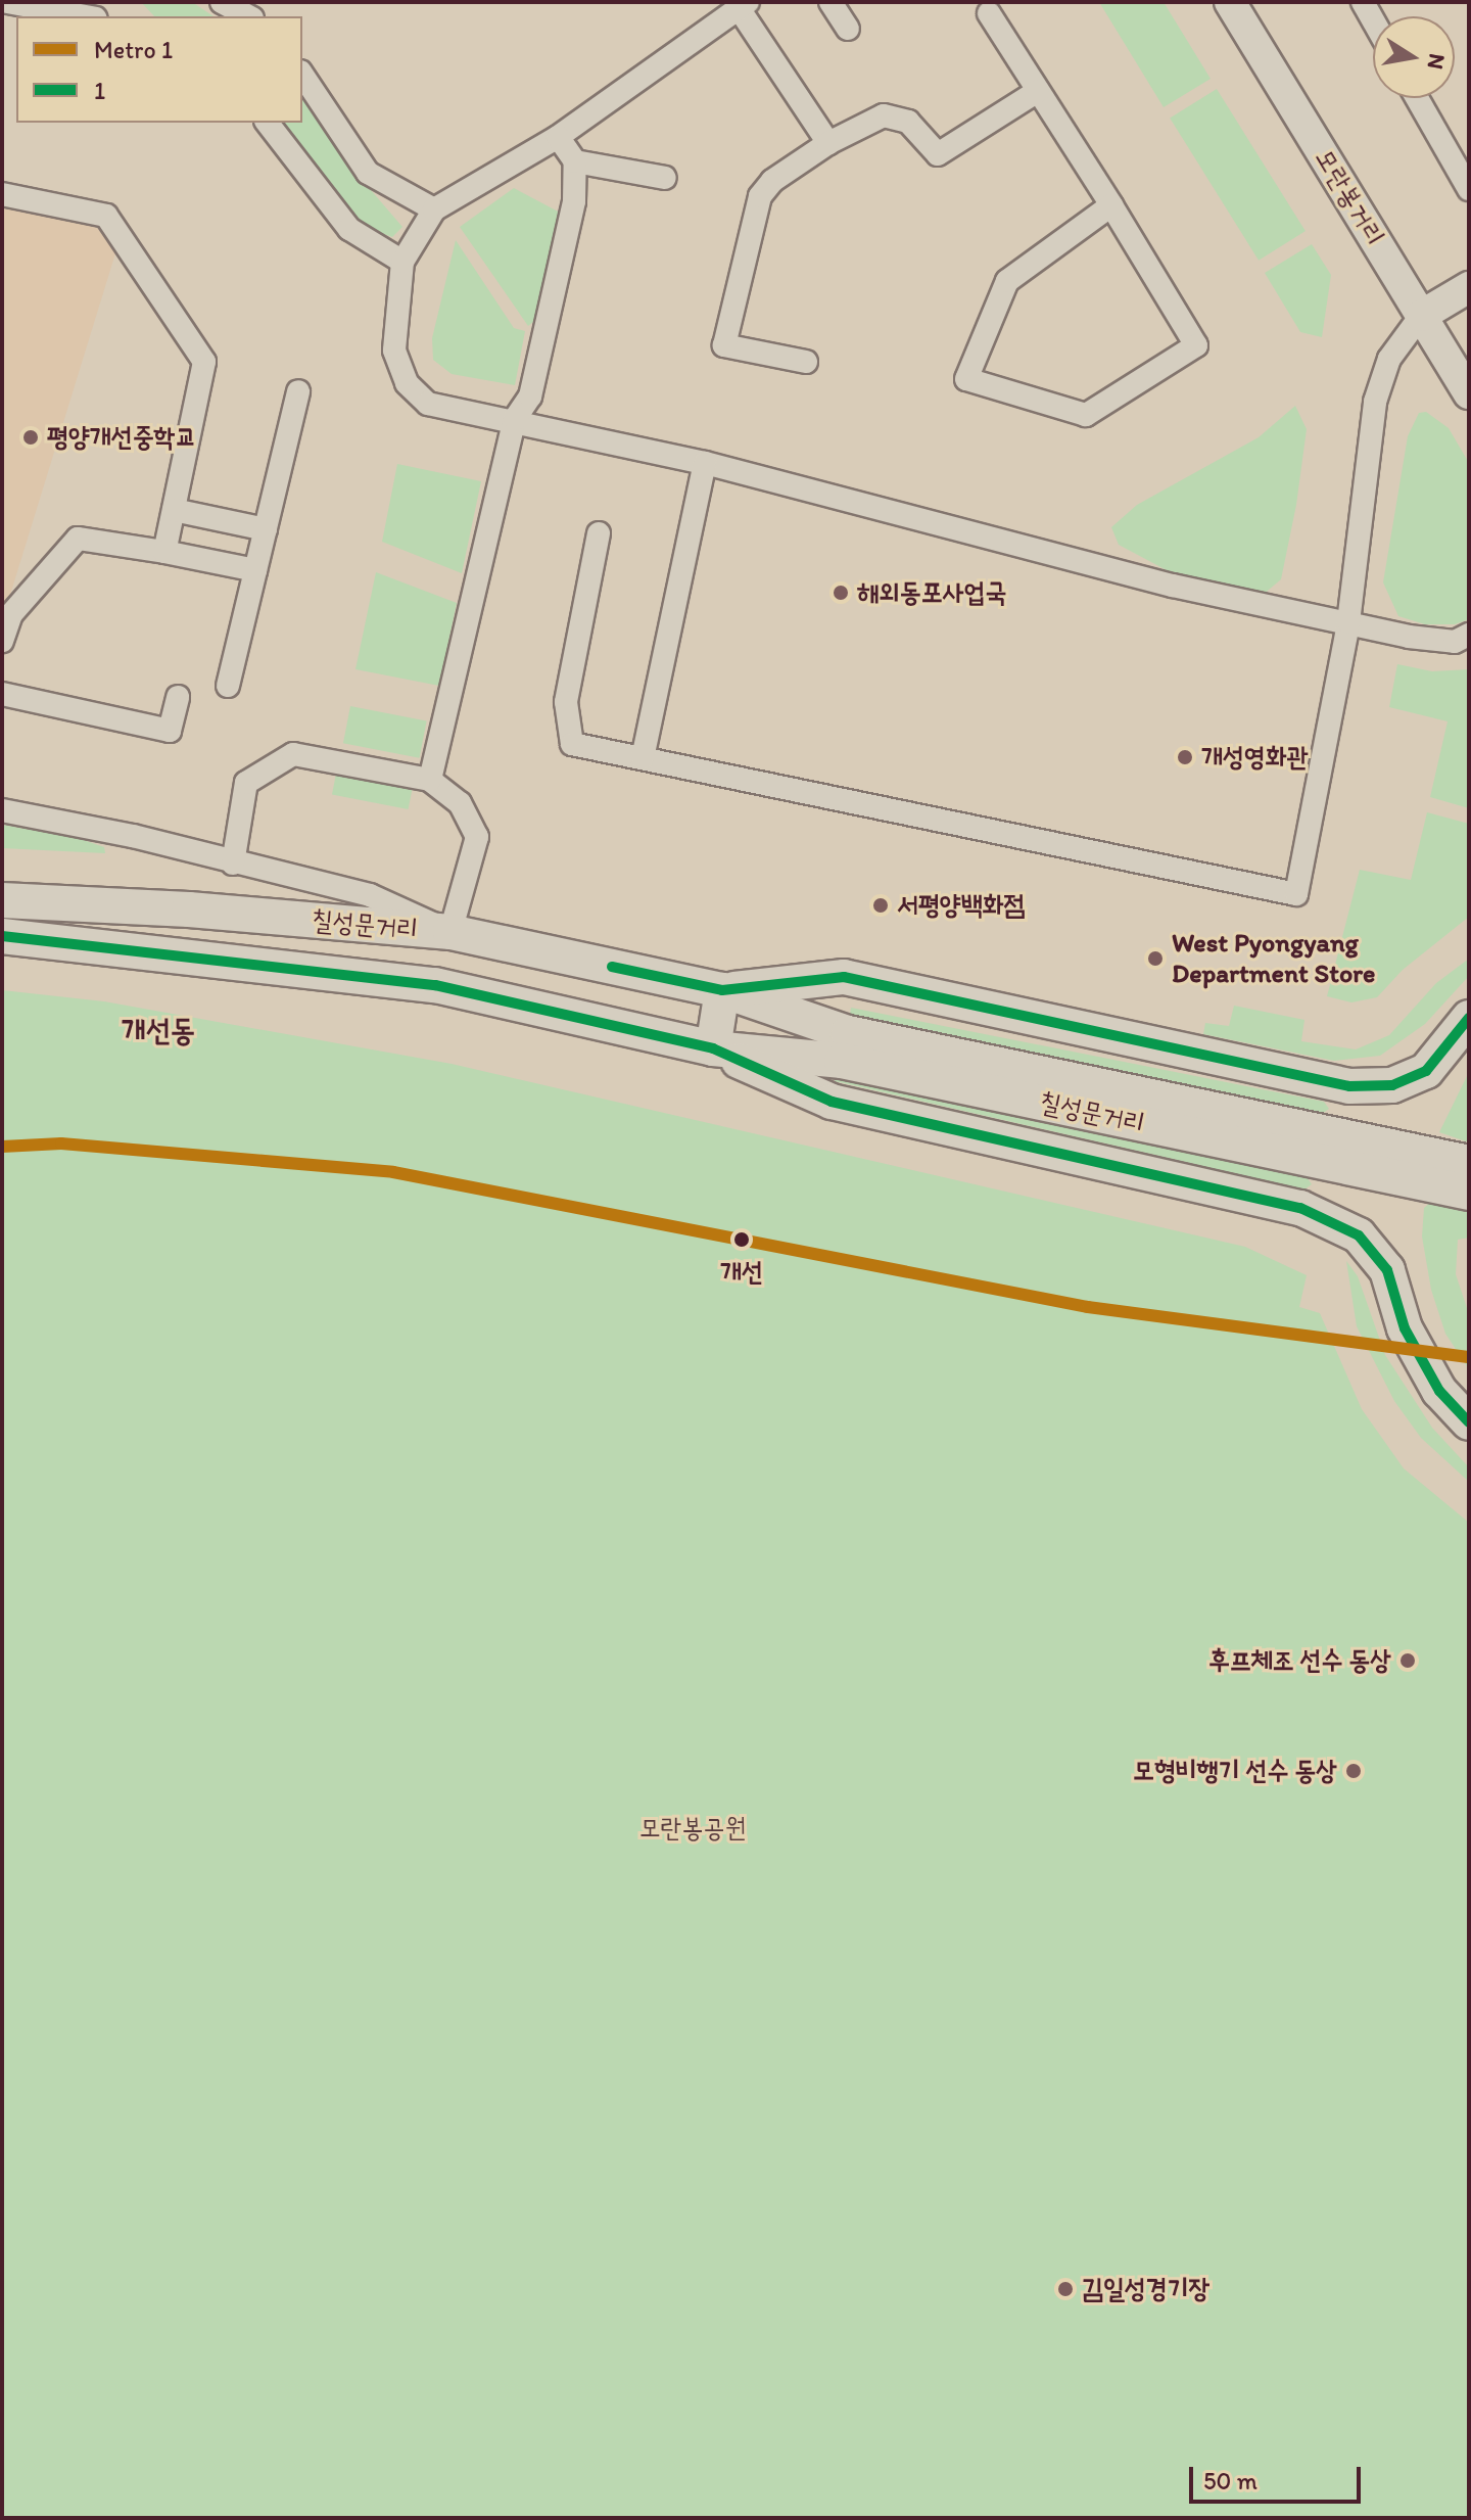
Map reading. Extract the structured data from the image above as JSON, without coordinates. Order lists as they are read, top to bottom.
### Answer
{
  "streets": {
    "main road": ["모란봉거리", "칠성문거리"]
  },
  "districts": ["개선동"],
  "parks": ["모란봉공원"],
  "places": [
    "평양개선중학교",
    "해외동포사업국",
    "개성영화관",
    "서평양백화점",
    "West Pyongyang Department Store",
    "개선",
    "후프체조 선수 동상",
    "모형비행기 선수 동상",
    "김일성경기장"
  ],
  "lines": ["transit line 1", "metro line 1"],
  "legend": ["Metro 1", "1"],
  "scale_bar": "50 m",
  "north": "right"
}
